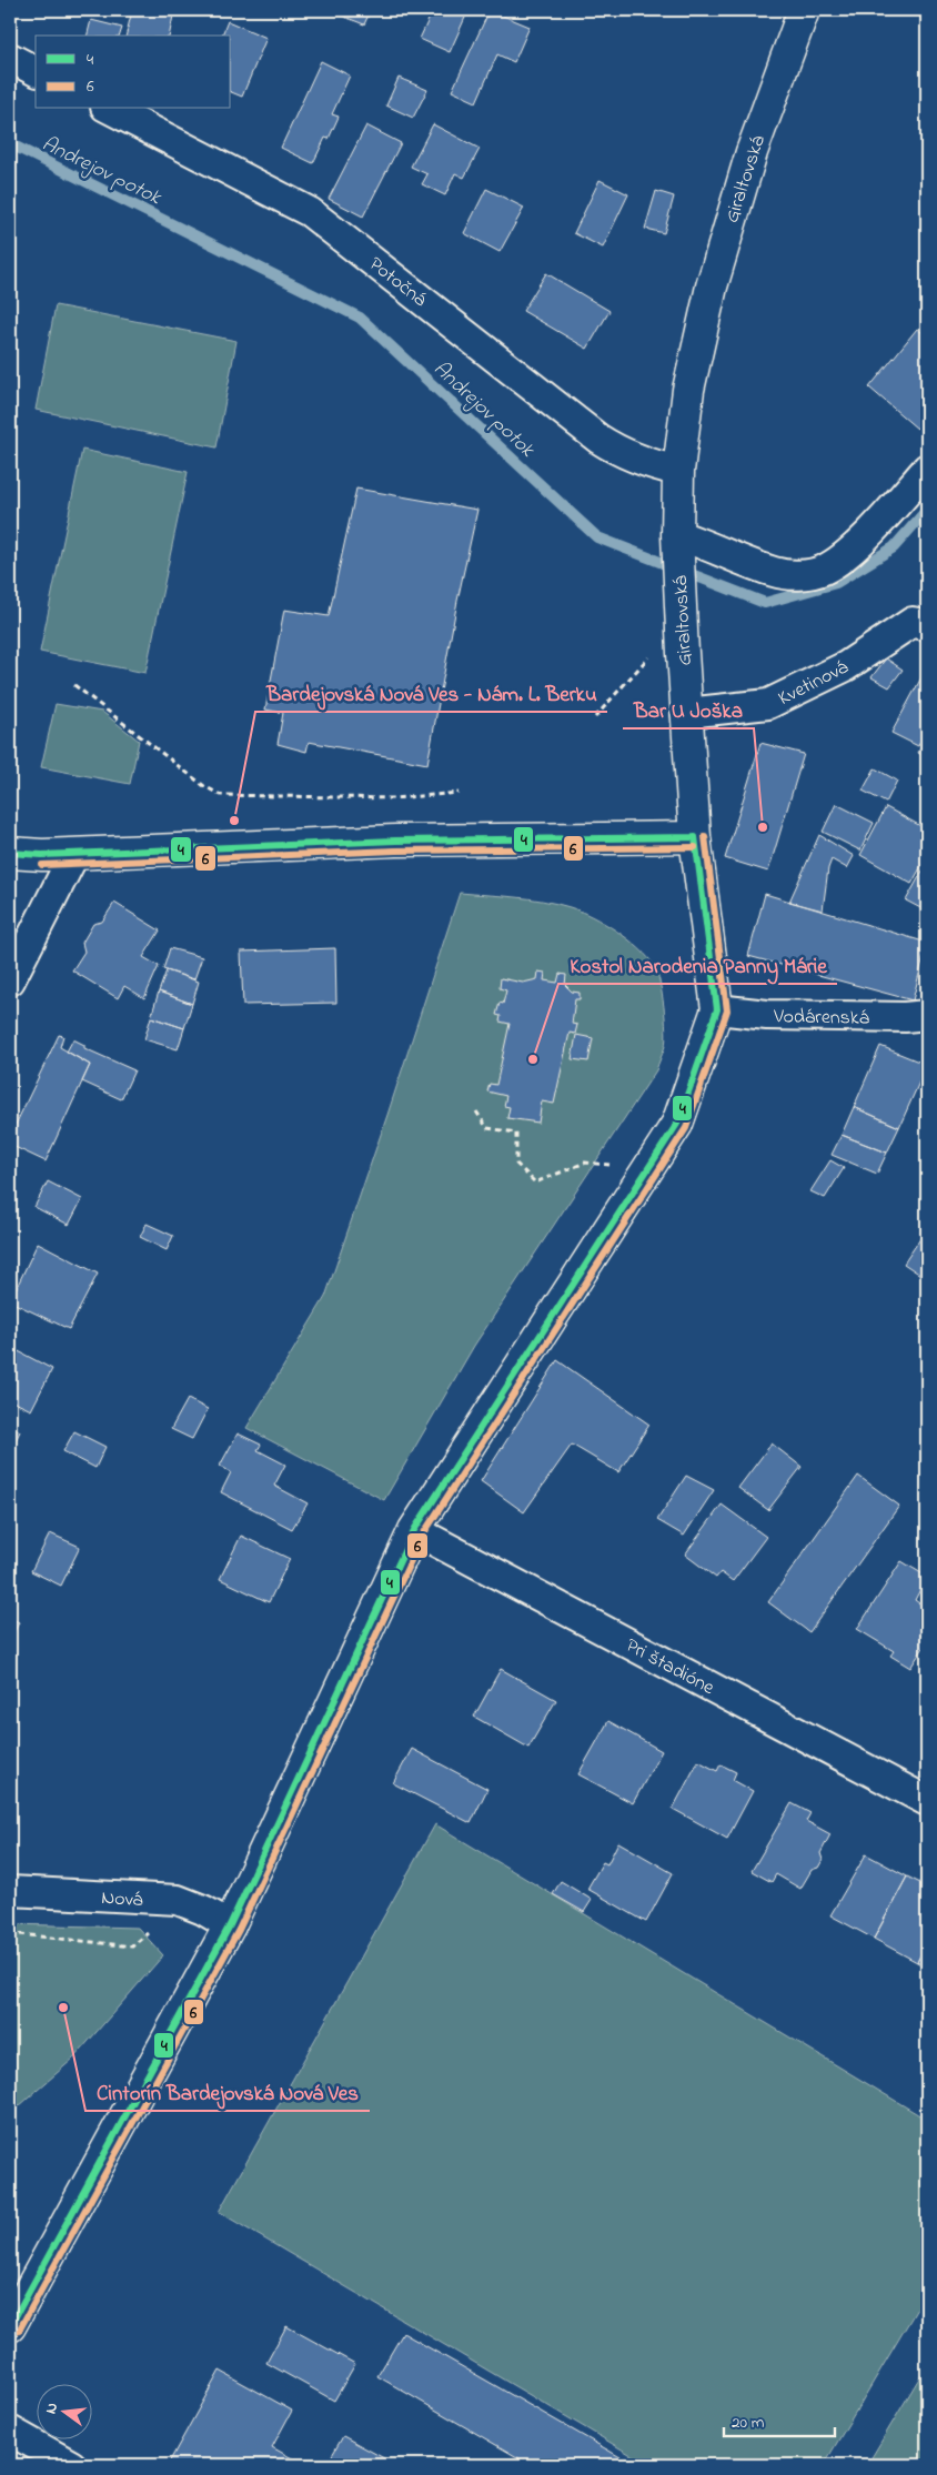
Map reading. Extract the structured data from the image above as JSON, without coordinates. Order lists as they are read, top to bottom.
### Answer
{
  "streets": {
    "street": [
      "Giraltovská",
      "Potočná",
      "Kvetinová",
      "Vodárenská",
      "Pri štadióne",
      "Nová"
    ]
  },
  "crossings": [
    ["Giraltovská", "Potočná"],
    ["Giraltovská", "Kvetinová"],
    ["Giraltovská", "Vodárenská"],
    ["Giraltovská", "Pri štadióne"],
    ["Giraltovská", "Nová"]
  ],
  "water": ["Andrejov potok"],
  "places": [
    "Bardejovská Nová Ves - Nám. L. Berku",
    "Bar U Joška",
    "Kostol Narodenia Panny Márie",
    "Cintorín Bardejovská Nová Ves"
  ],
  "lines": ["transit line 6", "transit line 4"],
  "legend": ["4", "6"],
  "scale_bar": "20 m",
  "north": "left"
}
